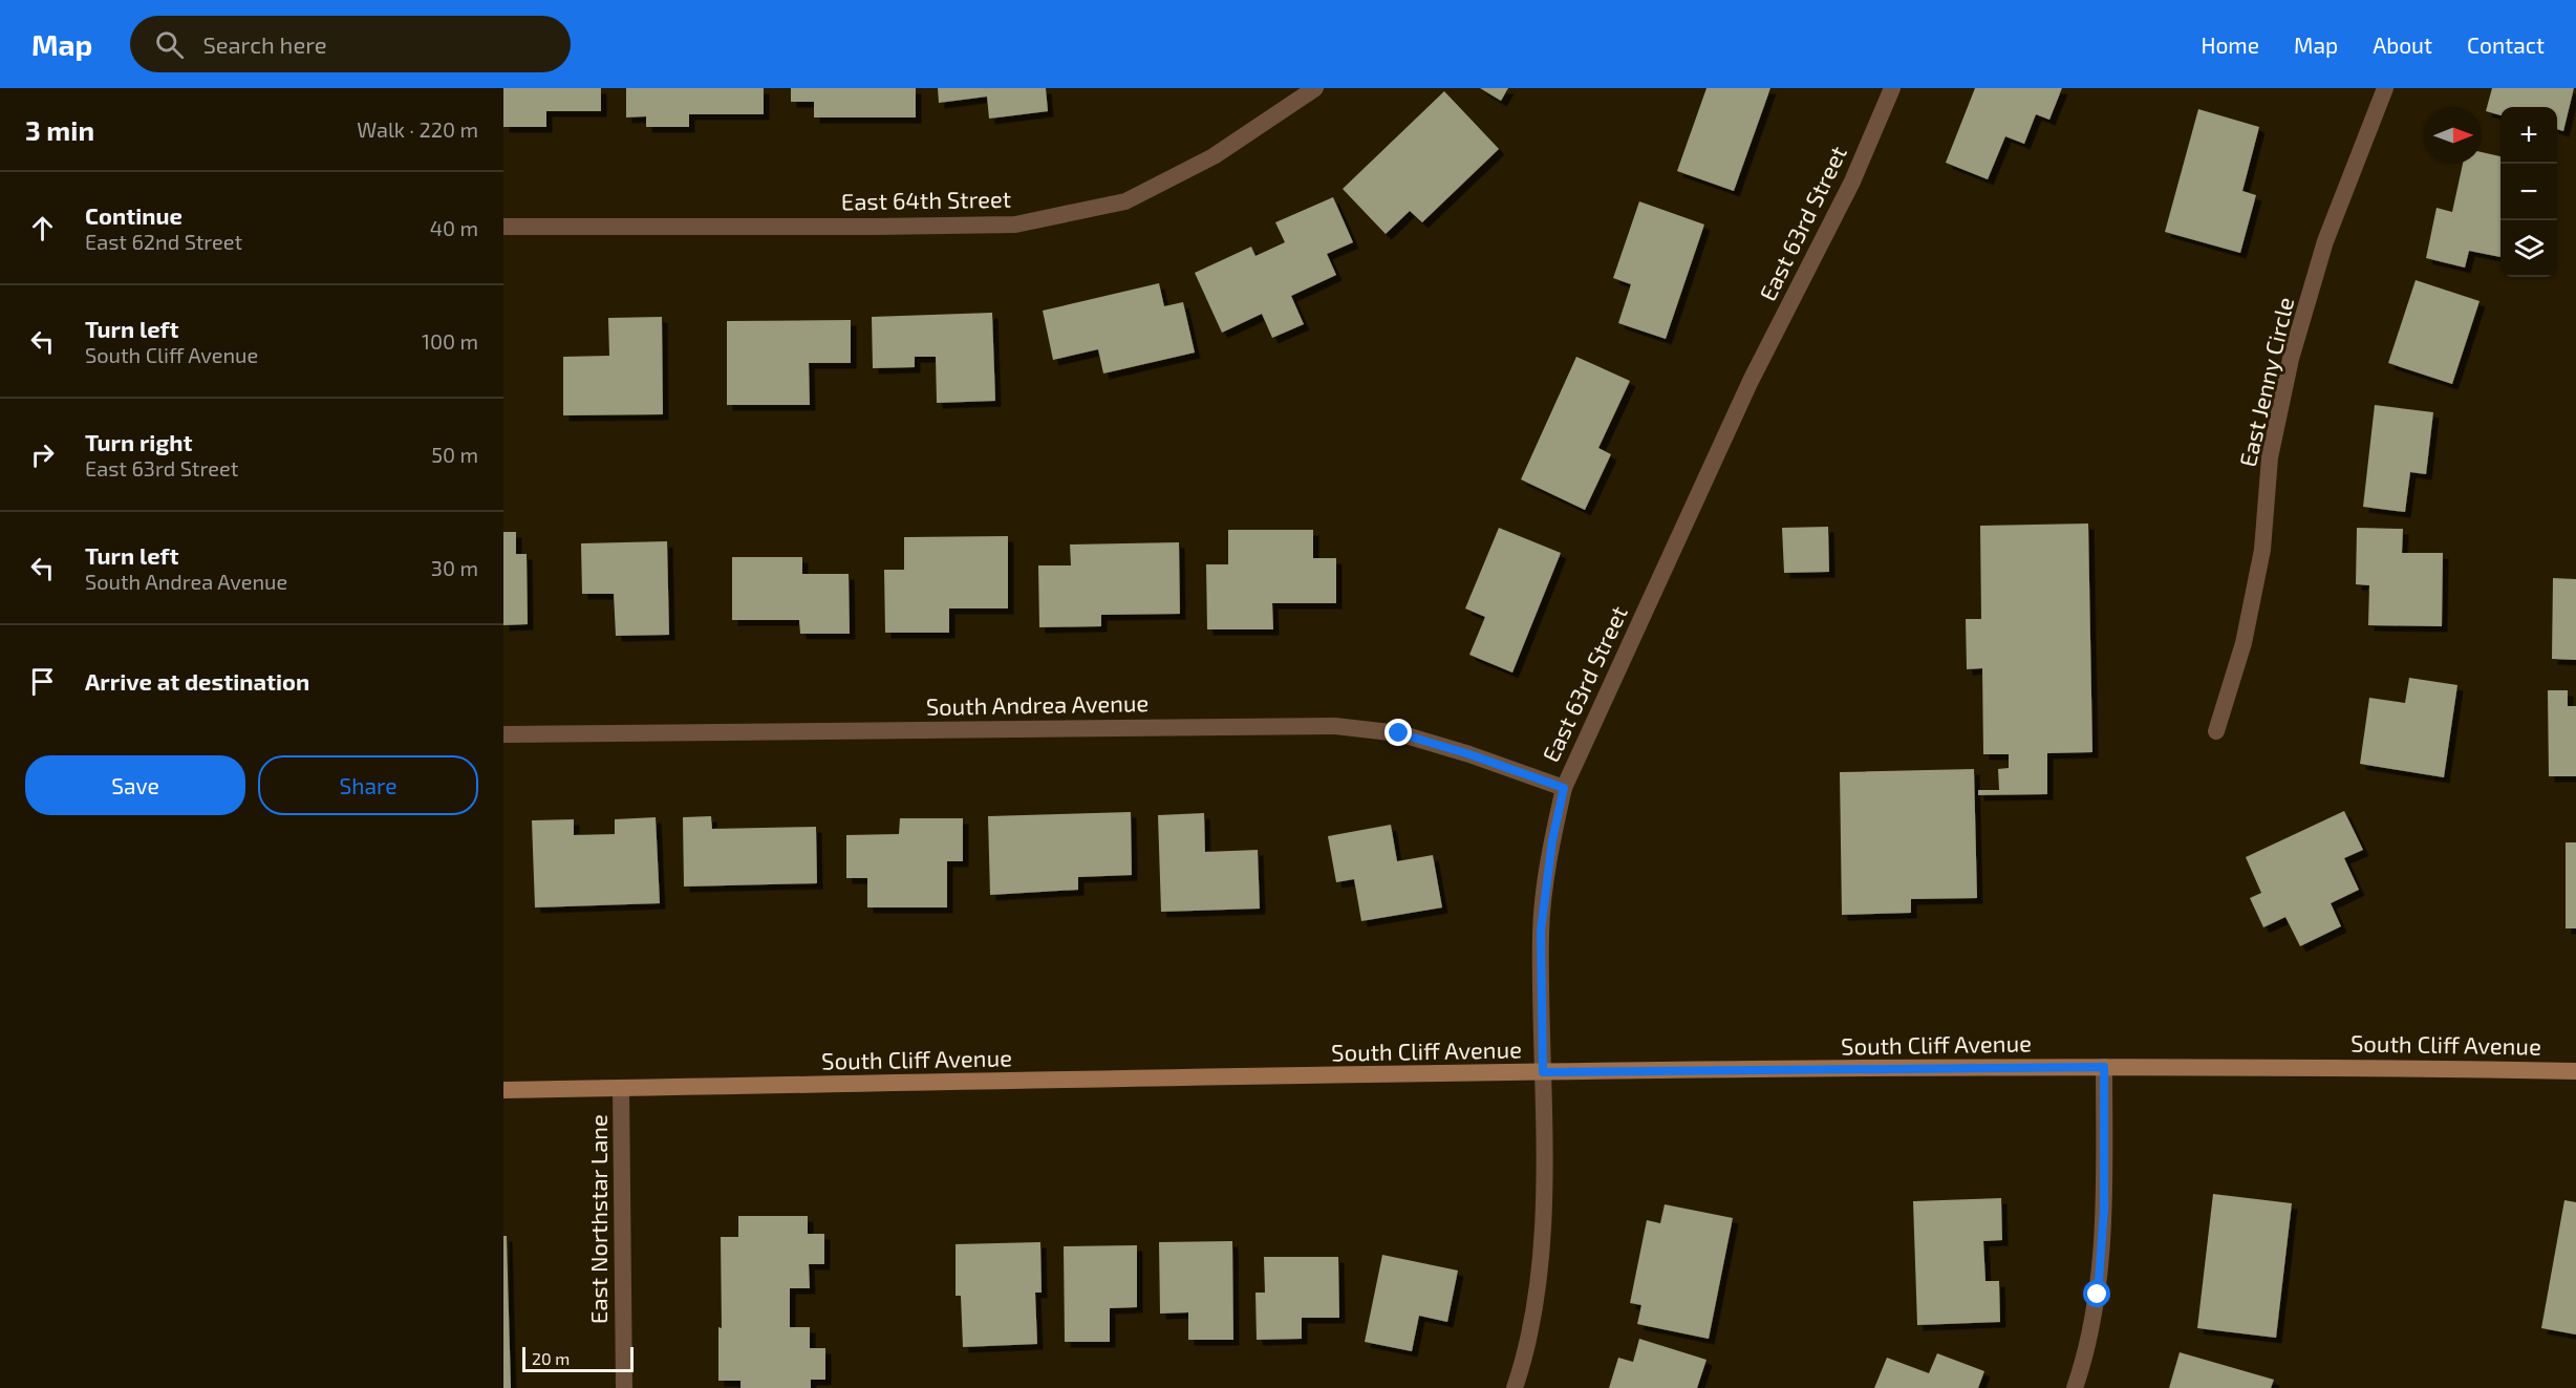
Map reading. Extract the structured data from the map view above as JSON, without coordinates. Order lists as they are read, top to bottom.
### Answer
{
  "streets": {
    "main road": ["South Cliff Avenue"],
    "street": [
      "East 64th Street",
      "East 63rd Street",
      "East Jenny Circle",
      "South Andrea Avenue",
      "East Northstar Lane"
    ]
  },
  "crossings": [
    ["East 63rd Street", "South Andrea Avenue"],
    ["East 63rd Street", "South Cliff Avenue"],
    ["South Cliff Avenue", "East Northstar Lane"]
  ],
  "scale_bar": "20 m",
  "north": "right",
  "page": {
    "header": "Map",
    "search": "Search here",
    "nav": [
      "Home",
      "Map",
      "About",
      "Contact"
    ],
    "heading": ["3 min", "Walk · 220 m"],
    "map_buttons": ["+", "−"],
    "list": [
      ["Continue", "East 62nd Street", "40 m"],
      ["Turn left", "South Cliff Avenue", "100 m"],
      ["Turn right", "East 63rd Street", "50 m"],
      ["Turn left", "South Andrea Avenue", "30 m"],
      "Arrive at destination"
    ],
    "buttons": ["Save", "Share"],
    "scale": "20 m"
  }
}
